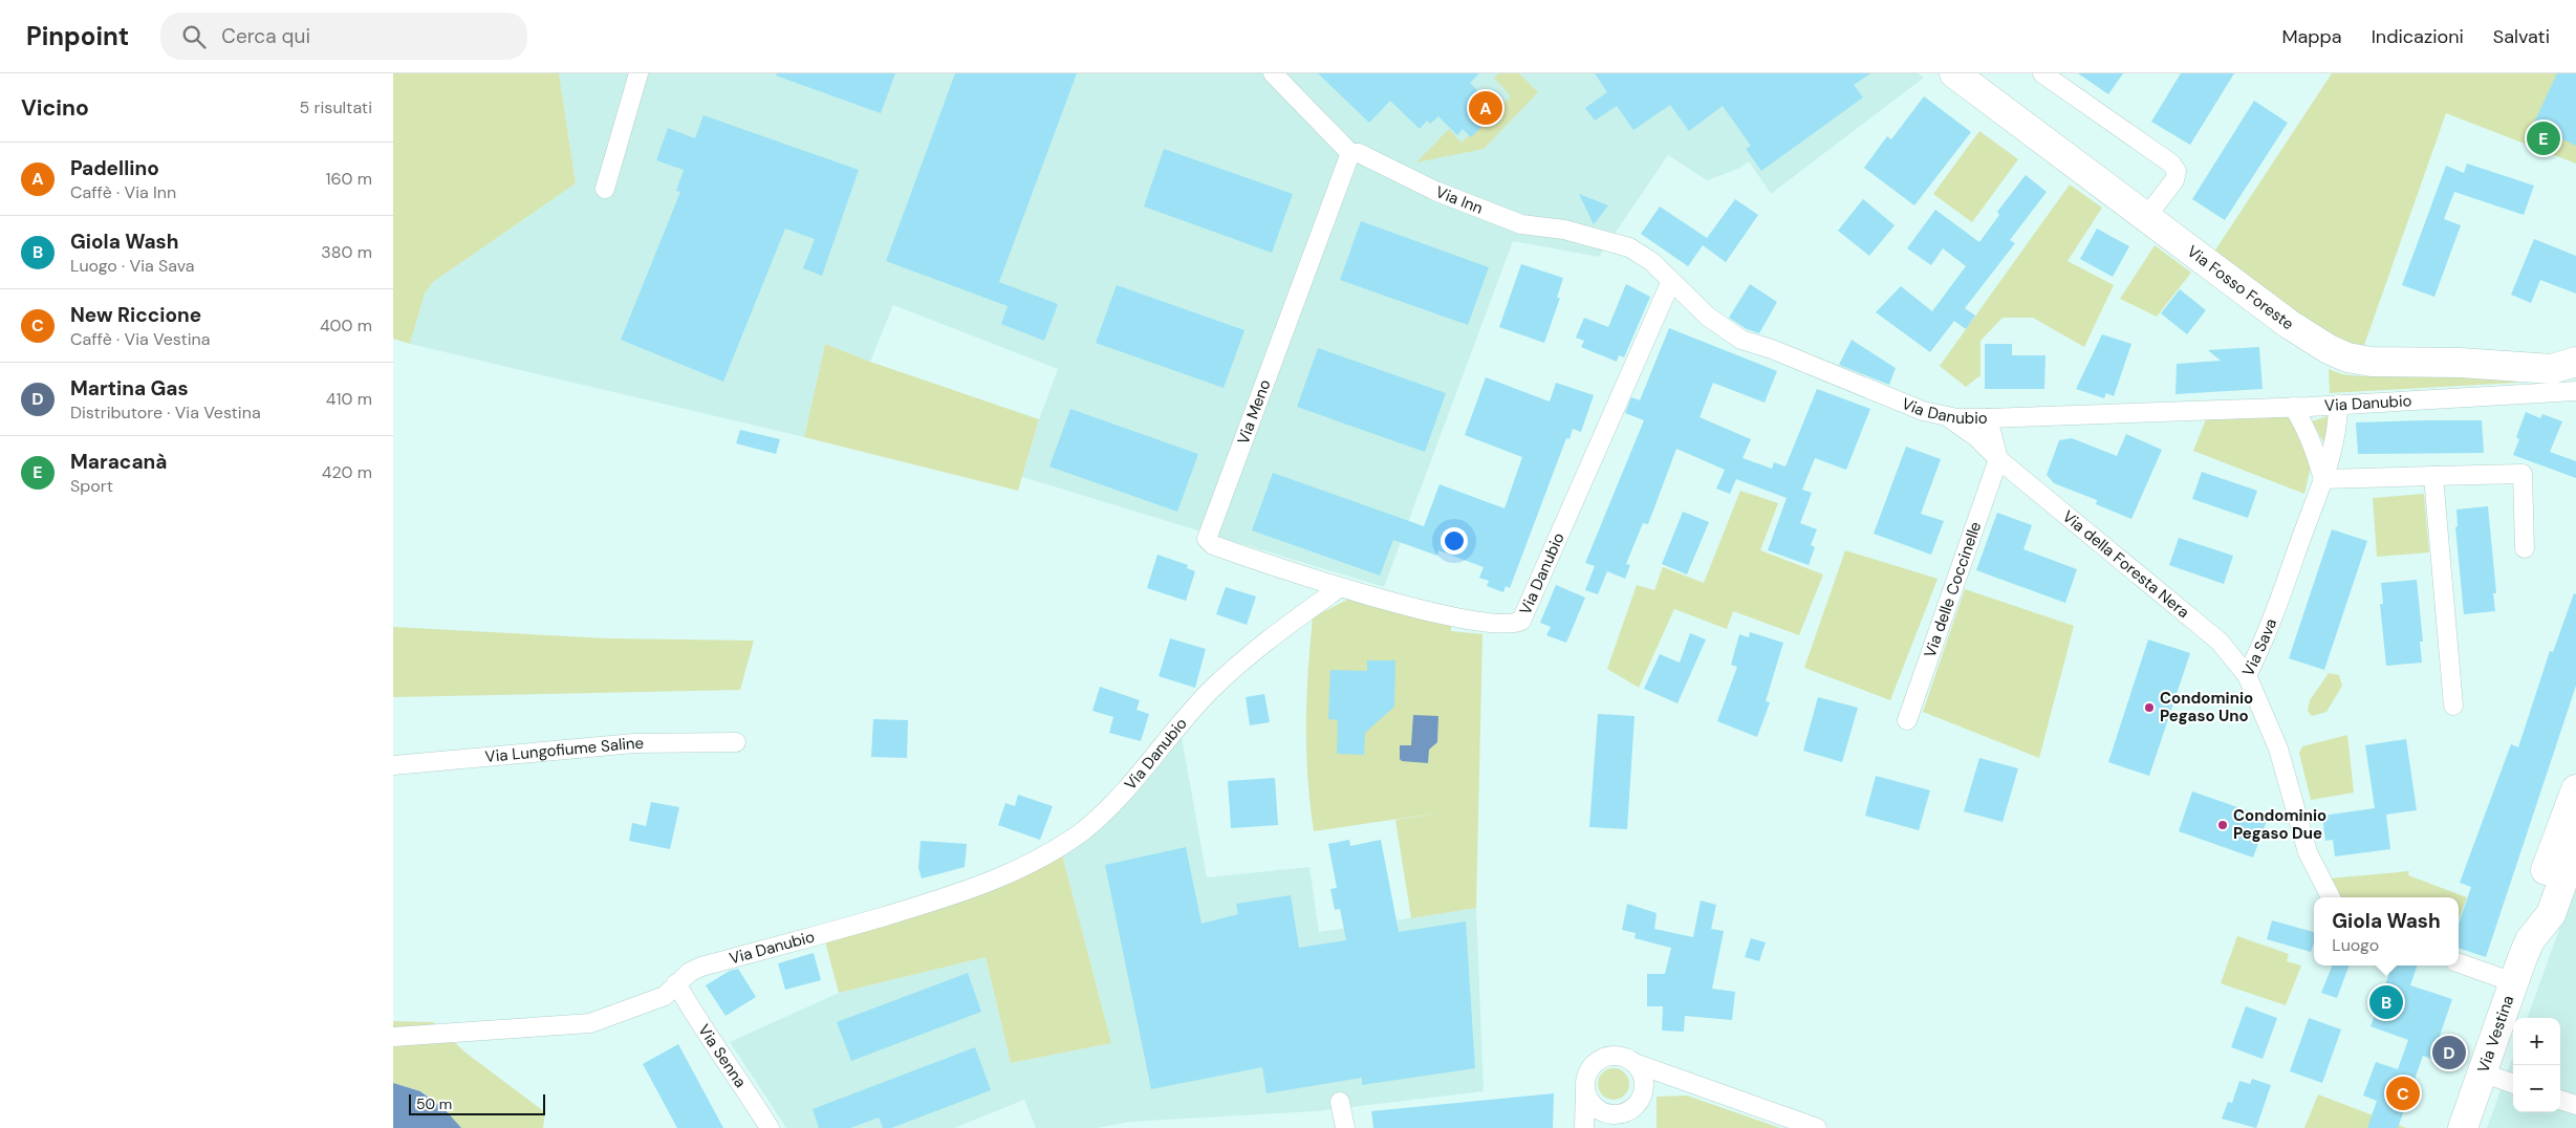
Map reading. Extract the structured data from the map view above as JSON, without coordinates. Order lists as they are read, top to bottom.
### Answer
{
  "streets": {
    "main road": ["Via Fosso Foreste", "Via Vestina"],
    "street": [
      "Via Inn",
      "Via Danubio",
      "Via Meno",
      "Via della Foresta Nera",
      "Via delle Coccinelle",
      "Via Sava",
      "Via Lungofiume Saline",
      "Via Senna"
    ]
  },
  "crossings": [
    ["Via Inn", "Via Danubio"],
    ["Via Inn", "Via Meno"],
    ["Via Danubio", "Via Meno"],
    ["Via Danubio", "Via della Foresta Nera"],
    ["Via Danubio", "Via Sava"],
    ["Via Danubio", "Via Senna"],
    ["Via della Foresta Nera", "Via delle Coccinelle"],
    ["Via della Foresta Nera", "Via Sava"]
  ],
  "places": ["Condominio Pegaso Uno", "Condominio Pegaso Due"],
  "scale_bar": "50 m",
  "page": {
    "header": "Pinpoint",
    "search": "Cerca qui",
    "nav": ["Mappa", "Indicazioni", "Salvati"],
    "heading": ["Vicino", "5 risultati"],
    "pins": [
      "A",
      "E",
      "B",
      "D",
      "C"
    ],
    "list": [
      {
        "mark": "A",
        "name": "Padellino",
        "note": "Caffè · Via Inn",
        "value": "160 m"
      },
      {
        "mark": "B",
        "name": "Giola Wash",
        "note": "Luogo · Via Sava",
        "value": "380 m"
      },
      {
        "mark": "C",
        "name": "New Riccione",
        "note": "Caffè · Via Vestina",
        "value": "400 m"
      },
      {
        "mark": "D",
        "name": "Martina Gas",
        "note": "Distributore · Via Vestina",
        "value": "410 m"
      },
      {
        "mark": "E",
        "name": "Maracanà",
        "note": "Sport",
        "value": "420 m"
      }
    ],
    "popup": ["Giola Wash", "Luogo"],
    "map_buttons": ["+", "−"],
    "scale": "50 m"
  }
}
